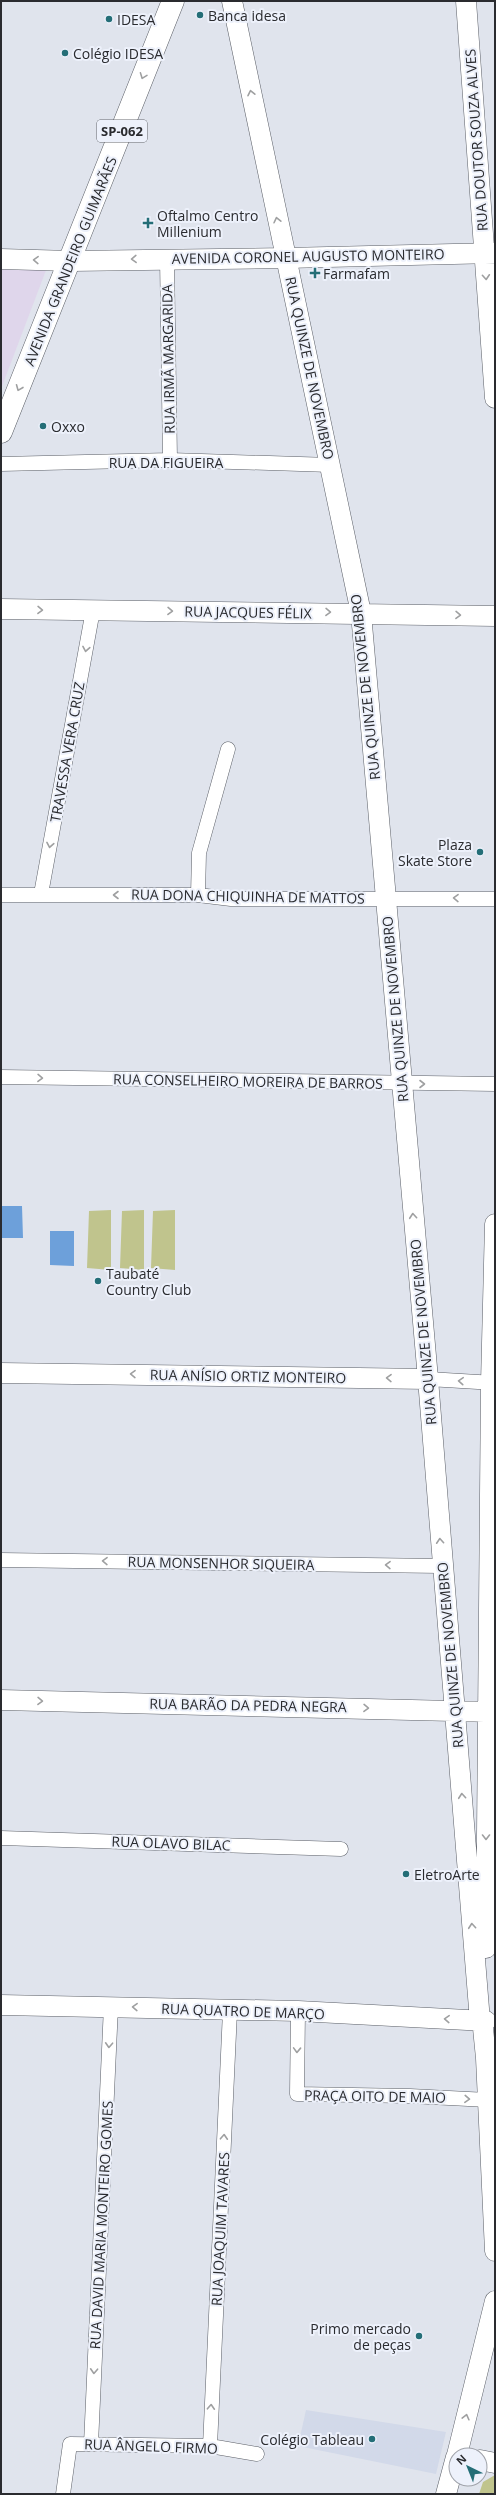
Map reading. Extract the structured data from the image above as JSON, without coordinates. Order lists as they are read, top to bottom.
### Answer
{
  "streets": {
    "main road": [
      "SP-062",
      "RUA DOUTOR SOUZA ALVES",
      "AVENIDA CORONEL AUGUSTO MONTEIRO",
      "AVENIDA GRANDEIRO GUIMARÃES",
      "RUA QUINZE DE NOVEMBRO",
      "RUA JACQUES FÉLIX",
      "RUA ANÍSIO ORTIZ MONTEIRO",
      "RUA BARÃO DA PEDRA NEGRA",
      "RUA QUATRO DE MARÇO"
    ],
    "street": [
      "RUA IRMÃ MARGARIDA",
      "RUA DA FIGUEIRA",
      "TRAVESSA VERA CRUZ",
      "RUA DONA CHIQUINHA DE MATTOS",
      "RUA CONSELHEIRO MOREIRA DE BARROS",
      "RUA MONSENHOR SIQUEIRA",
      "RUA OLAVO BILAC",
      "PRAÇA OITO DE MAIO",
      "RUA DAVID MARIA MONTEIRO GOMES",
      "RUA JOAQUIM TAVARES",
      "RUA ÂNGELO FIRMO"
    ]
  },
  "crossings": [
    ["RUA DOUTOR SOUZA ALVES", "AVENIDA CORONEL AUGUSTO MONTEIRO"],
    ["AVENIDA CORONEL AUGUSTO MONTEIRO", "AVENIDA GRANDEIRO GUIMARÃES"],
    ["AVENIDA CORONEL AUGUSTO MONTEIRO", "RUA IRMÃ MARGARIDA"],
    ["AVENIDA CORONEL AUGUSTO MONTEIRO", "RUA QUINZE DE NOVEMBRO"],
    ["RUA IRMÃ MARGARIDA", "RUA DA FIGUEIRA"],
    ["RUA QUINZE DE NOVEMBRO", "RUA DA FIGUEIRA"],
    ["RUA QUINZE DE NOVEMBRO", "RUA JACQUES FÉLIX"],
    ["RUA QUINZE DE NOVEMBRO", "RUA DONA CHIQUINHA DE MATTOS"],
    ["RUA QUINZE DE NOVEMBRO", "RUA CONSELHEIRO MOREIRA DE BARROS"],
    ["RUA QUINZE DE NOVEMBRO", "RUA ANÍSIO ORTIZ MONTEIRO"],
    ["RUA QUINZE DE NOVEMBRO", "RUA MONSENHOR SIQUEIRA"],
    ["RUA QUINZE DE NOVEMBRO", "RUA BARÃO DA PEDRA NEGRA"],
    ["RUA QUINZE DE NOVEMBRO", "RUA QUATRO DE MARÇO"],
    ["RUA QUINZE DE NOVEMBRO", "PRAÇA OITO DE MAIO"],
    ["RUA JACQUES FÉLIX", "TRAVESSA VERA CRUZ"],
    ["TRAVESSA VERA CRUZ", "RUA DONA CHIQUINHA DE MATTOS"],
    ["RUA QUATRO DE MARÇO", "PRAÇA OITO DE MAIO"],
    ["RUA QUATRO DE MARÇO", "RUA DAVID MARIA MONTEIRO GOMES"],
    ["RUA QUATRO DE MARÇO", "RUA JOAQUIM TAVARES"],
    ["RUA DAVID MARIA MONTEIRO GOMES", "RUA ÂNGELO FIRMO"],
    ["RUA JOAQUIM TAVARES", "RUA ÂNGELO FIRMO"]
  ],
  "one_way": [
    "RUA DOUTOR SOUZA ALVES",
    "AVENIDA GRANDEIRO GUIMARÃES",
    "RUA JACQUES FÉLIX",
    "TRAVESSA VERA CRUZ",
    "RUA DONA CHIQUINHA DE MATTOS",
    "RUA CONSELHEIRO MOREIRA DE BARROS",
    "RUA ANÍSIO ORTIZ MONTEIRO",
    "RUA MONSENHOR SIQUEIRA",
    "RUA BARÃO DA PEDRA NEGRA",
    "RUA QUATRO DE MARÇO",
    "RUA DAVID MARIA MONTEIRO GOMES",
    "RUA JOAQUIM TAVARES"
  ],
  "places": {
    "other": [
      "Banca idesa",
      "IDESA",
      "Colégio IDESA",
      "Oxxo",
      "Plaza Skate Store",
      "Taubaté Country Club",
      "EletroArte",
      "Primo mercado de peças",
      "Colégio Tableau"
    ],
    "health": ["Oftalmo Centro Millenium", "Farmafam"]
  },
  "north": "top left"
}
